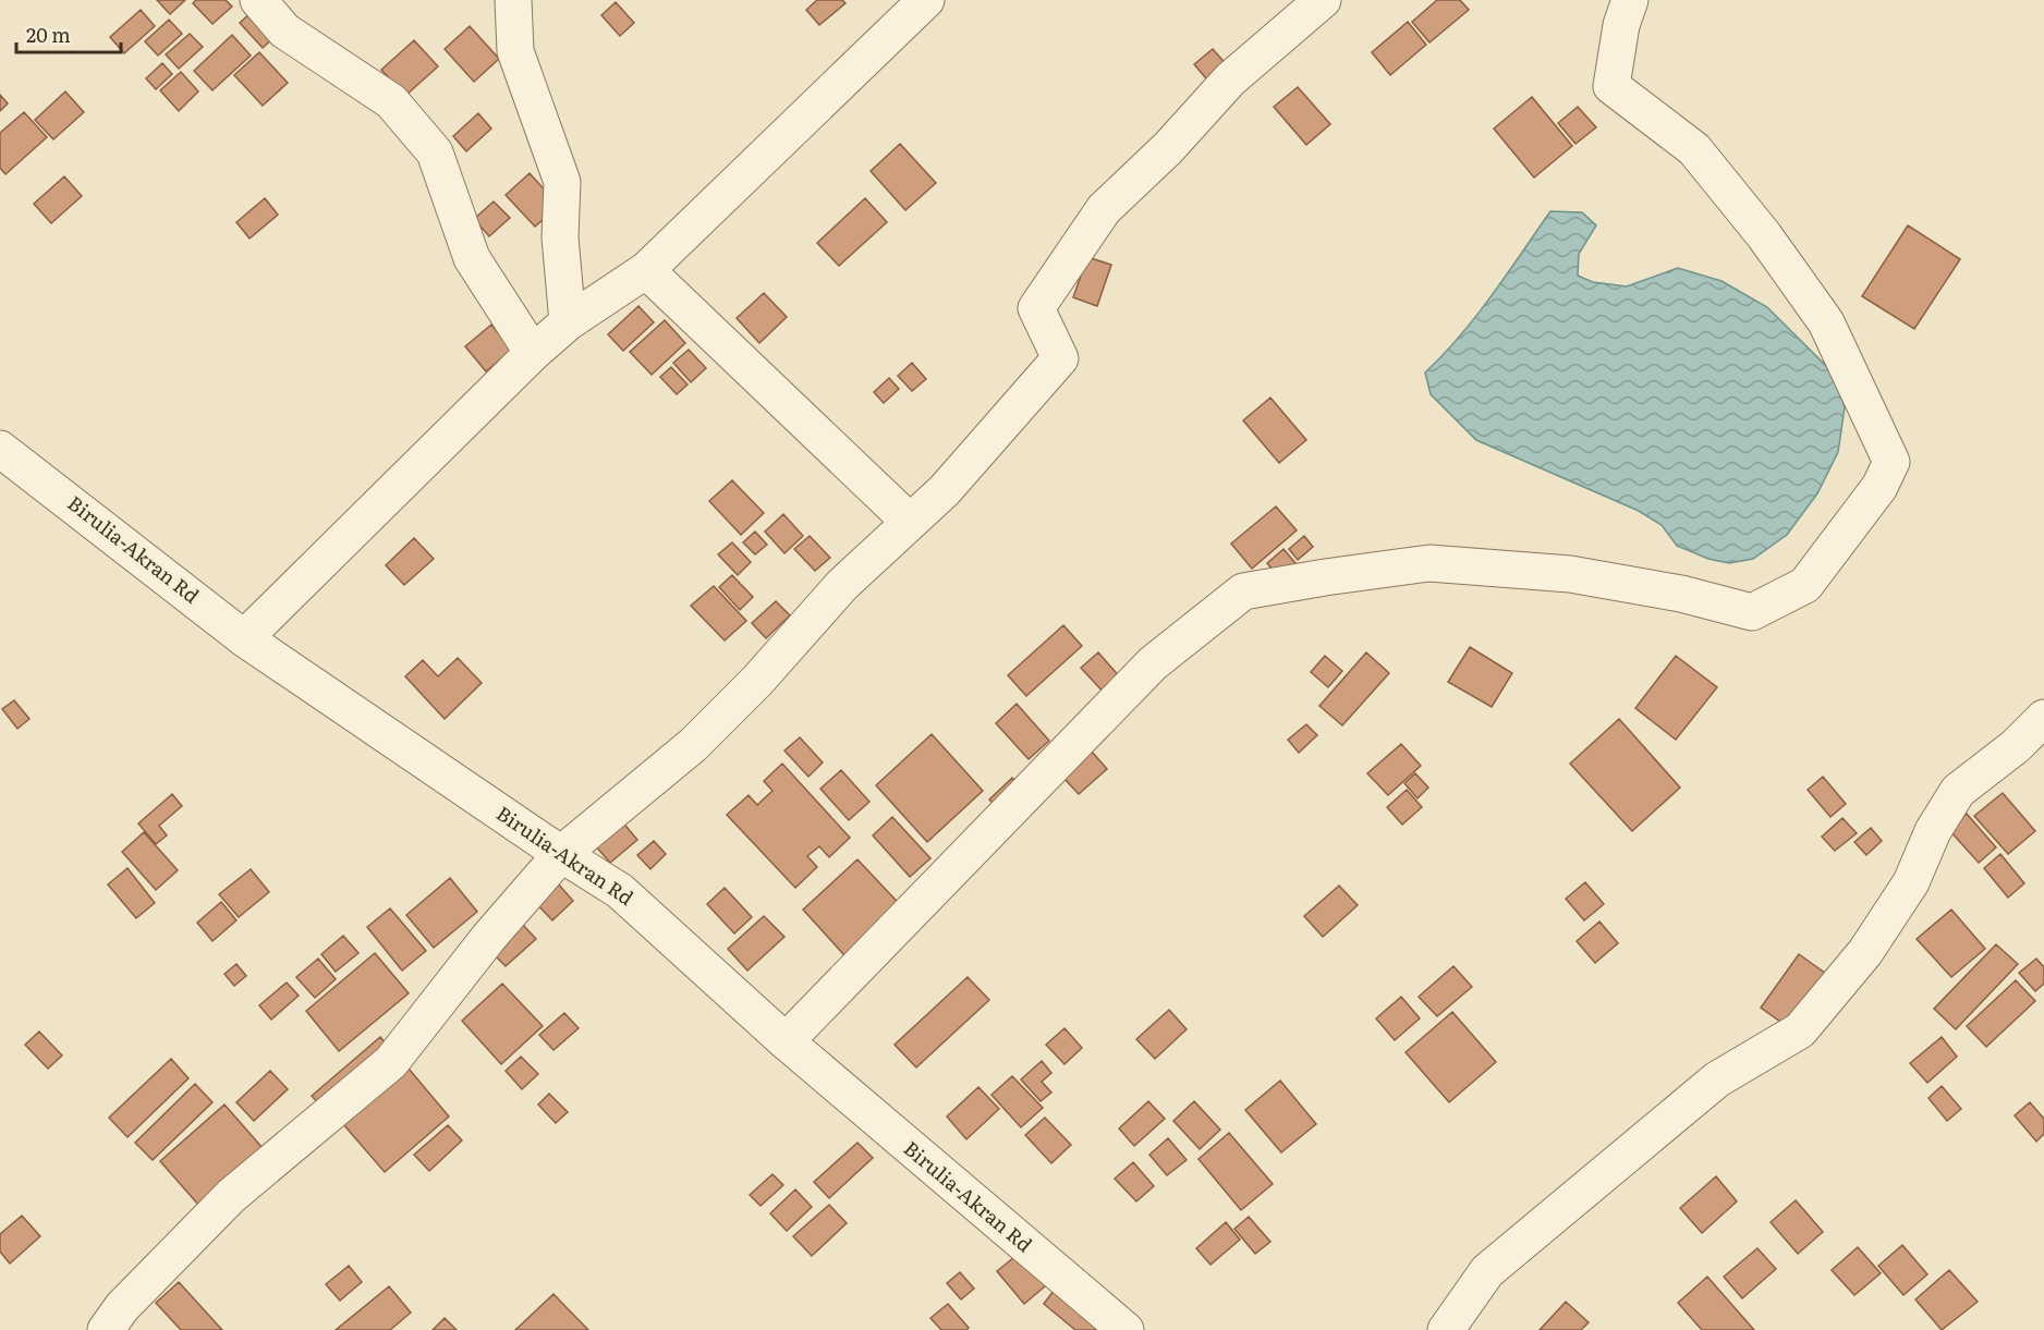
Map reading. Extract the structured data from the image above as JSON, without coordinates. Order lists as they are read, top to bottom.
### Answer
{
  "streets": {
    "street": ["Birulia-Akran Rd"]
  },
  "scale_bar": "20 m"
}
